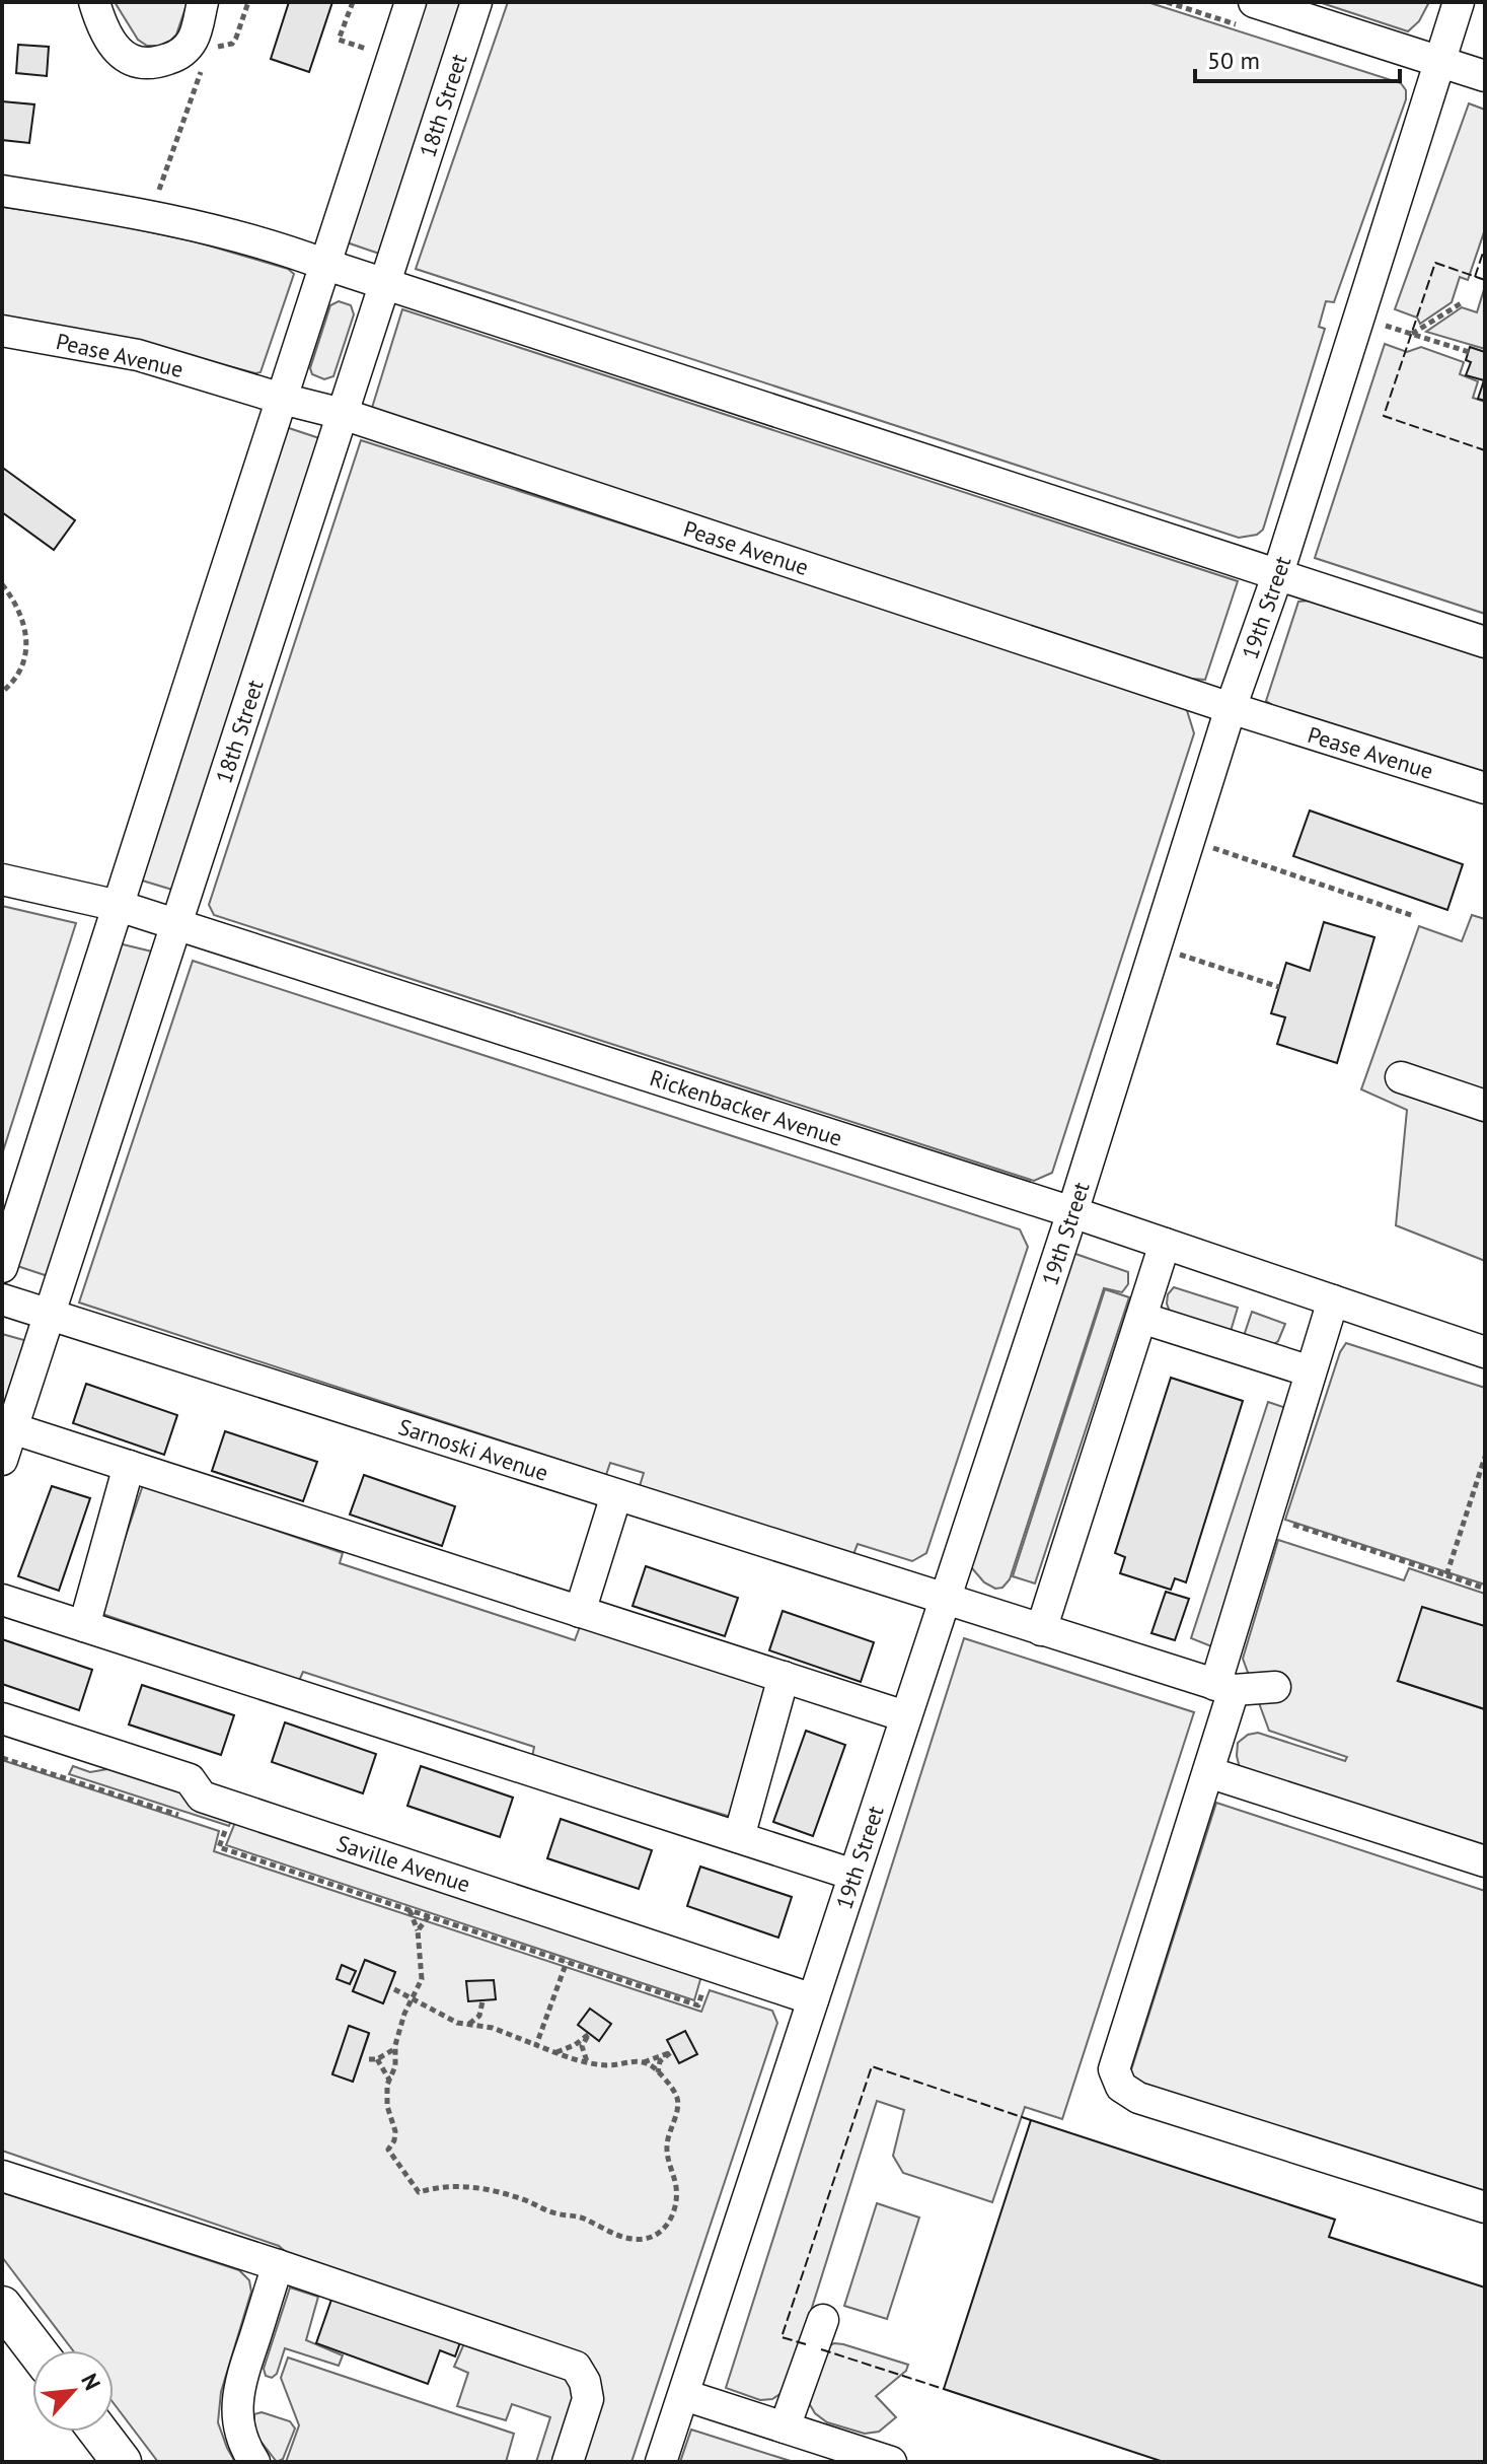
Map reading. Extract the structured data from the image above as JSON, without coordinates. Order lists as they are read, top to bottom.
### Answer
{
  "streets": {
    "street": [
      "18th Street",
      "Pease Avenue",
      "19th Street",
      "Rickenbacker Avenue",
      "Sarnoski Avenue",
      "Saville Avenue"
    ]
  },
  "crossings": [
    ["18th Street", "Pease Avenue"],
    ["18th Street", "Rickenbacker Avenue"],
    ["18th Street", "Sarnoski Avenue"],
    ["Pease Avenue", "19th Street"],
    ["19th Street", "Rickenbacker Avenue"],
    ["19th Street", "Sarnoski Avenue"],
    ["19th Street", "Saville Avenue"]
  ],
  "scale_bar": "50 m",
  "north": "top right"
}
